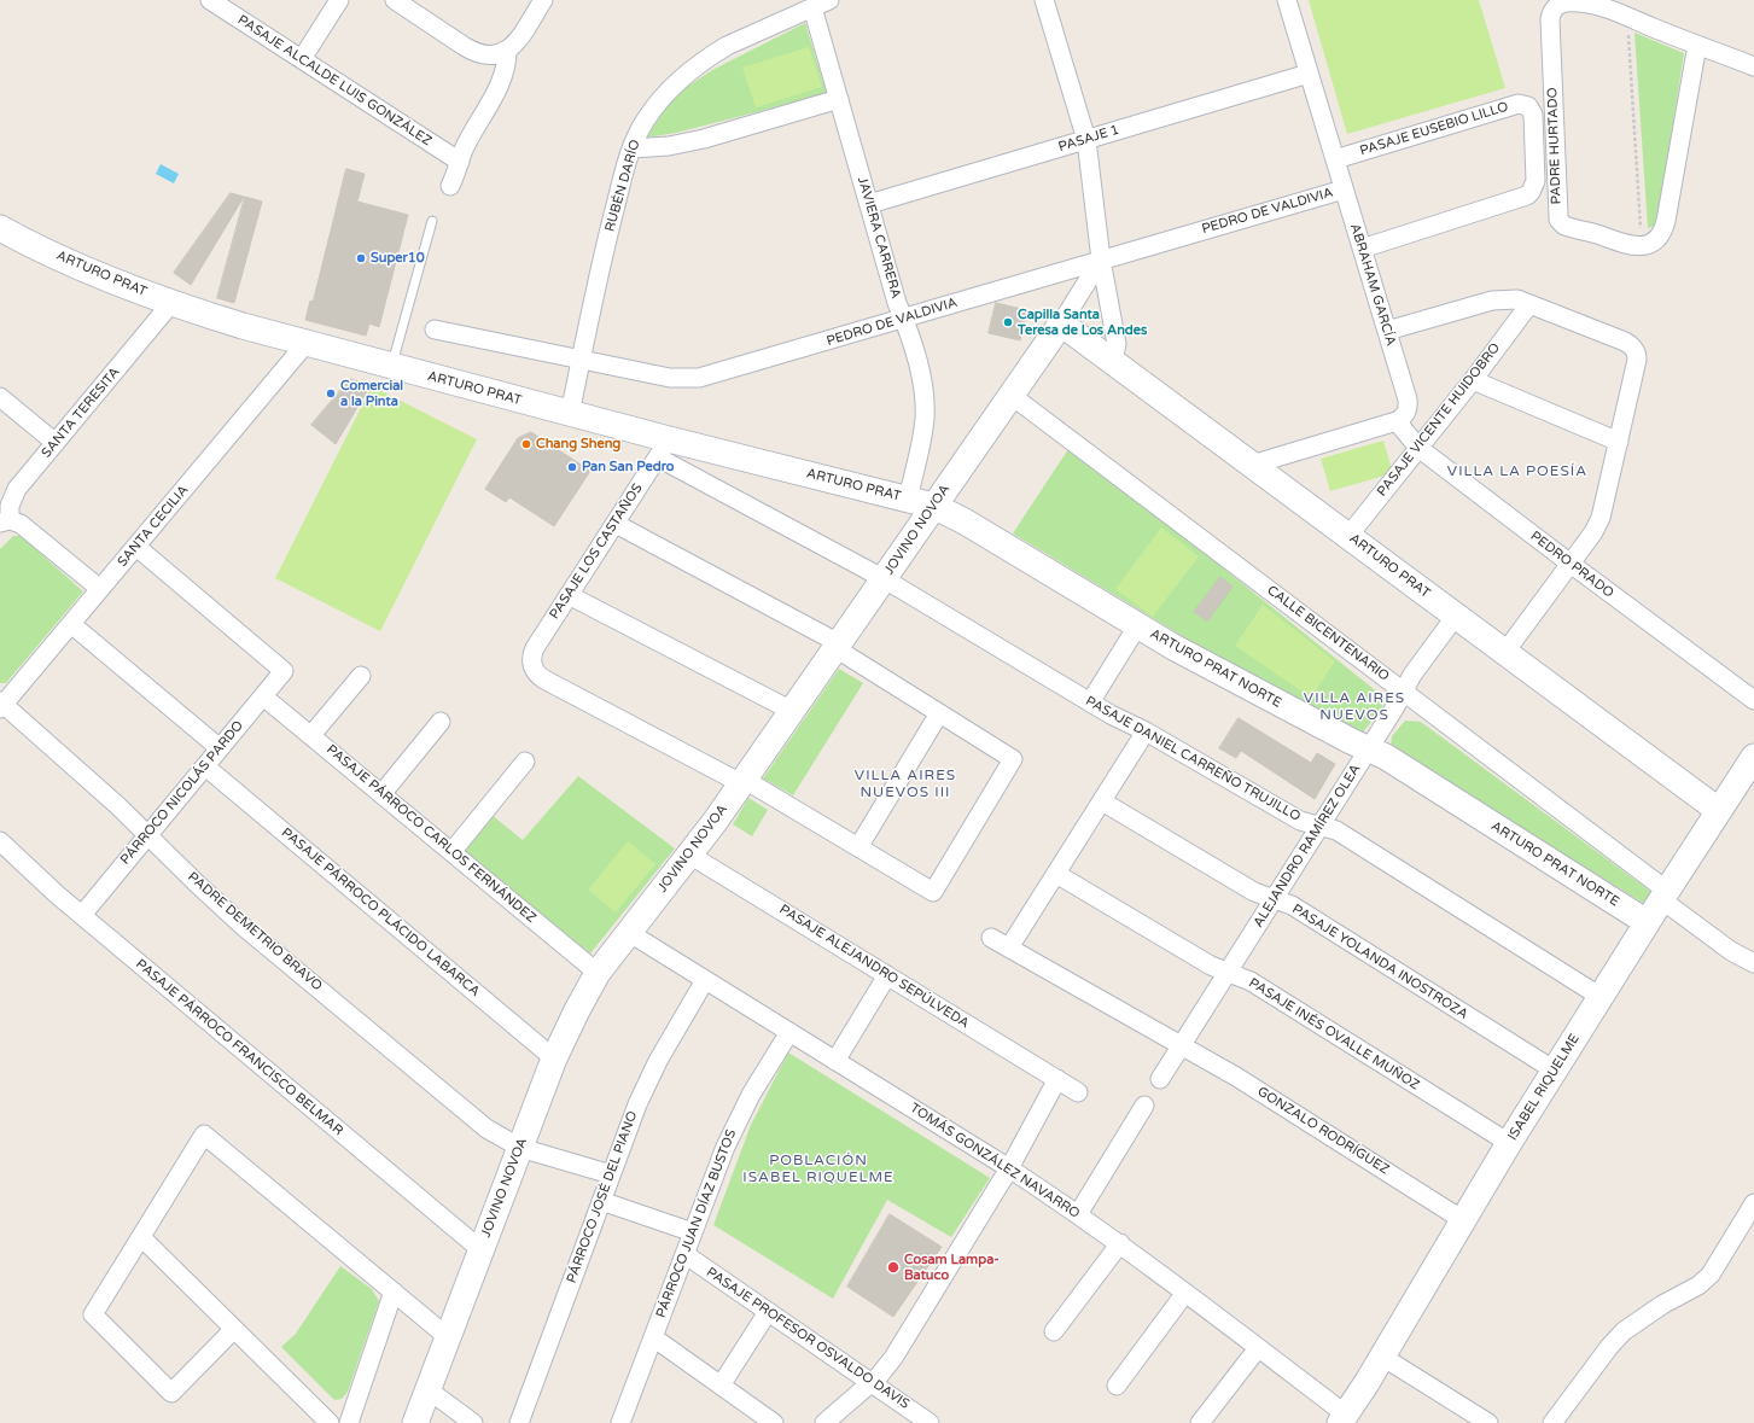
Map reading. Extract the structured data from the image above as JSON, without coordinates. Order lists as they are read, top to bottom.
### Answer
{
  "streets": {
    "main road": [
      "ARTURO PRAT",
      "JOVINO NOVOA",
      "ARTURO PRAT NORTE",
      "ISABEL RIQUELME"
    ],
    "street": [
      "PASAJE ALCALDE LUIS GONZÁLEZ",
      "PASAJE EUSEBIO LILLO",
      "PASAJE 1",
      "PADRE HURTADO",
      "RUBÉN DARÍO",
      "PEDRO DE VALDIVIA",
      "JAVIERA CARRERA",
      "ABRAHAM GARCÍA",
      "SANTA TERESITA",
      "PASAJE VICENTE HUIDOBRO",
      "SANTA CECILIA",
      "PASAJE LOS CASTAÑOS",
      "PEDRO PRADO",
      "CALLE BICENTENARIO",
      "PASAJE DANIEL CARREÑO TRUJILLO",
      "PÁRROCO NICOLÁS PARDO",
      "PASAJE PÁRROCO CARLOS FERNÁNDEZ",
      "ALEJANDRO RAMÍREZ OLEA",
      "PASAJE PÁRROCO PLÁCIDO LABARCA",
      "PADRE DEMETRIO BRAVO",
      "PASAJE YOLANDA INOSTROZA",
      "PASAJE ALEJANDRO SEPÚLVEDA",
      "PASAJE INÉS OVALLE MUÑOZ",
      "PASAJE PÁRROCO FRANCISCO BELMAR",
      "GONZALO RODRÍGUEZ",
      "TOMÁS GONZÁLEZ NAVARRO",
      "PÁRROCO JOSÉ DEL PIANO",
      "PÁRROCO JUAN DÍAZ BUSTOS",
      "PASAJE PROFESOR OSVALDO DAVIS"
    ]
  },
  "crossings": [
    ["PASAJE EUSEBIO LILLO", "ABRAHAM GARCÍA"],
    ["PASAJE 1", "JAVIERA CARRERA"],
    ["PASAJE 1", "ABRAHAM GARCÍA"],
    ["RUBÉN DARÍO", "PEDRO DE VALDIVIA"],
    ["RUBÉN DARÍO", "JAVIERA CARRERA"],
    ["RUBÉN DARÍO", "ARTURO PRAT"],
    ["PEDRO DE VALDIVIA", "JAVIERA CARRERA"],
    ["PEDRO DE VALDIVIA", "ABRAHAM GARCÍA"],
    ["JAVIERA CARRERA", "ARTURO PRAT"],
    ["ARTURO PRAT", "SANTA TERESITA"],
    ["ARTURO PRAT", "PASAJE VICENTE HUIDOBRO"],
    ["ARTURO PRAT", "SANTA CECILIA"],
    ["ARTURO PRAT", "JOVINO NOVOA"],
    ["ARTURO PRAT", "PASAJE LOS CASTAÑOS"],
    ["ARTURO PRAT", "ARTURO PRAT NORTE"],
    ["ARTURO PRAT", "PASAJE DANIEL CARREÑO TRUJILLO"],
    ["ARTURO PRAT", "ALEJANDRO RAMÍREZ OLEA"],
    ["ARTURO PRAT", "ISABEL RIQUELME"],
    ["ABRAHAM GARCÍA", "PEDRO PRADO"],
    ["PASAJE VICENTE HUIDOBRO", "PEDRO PRADO"],
    ["SANTA CECILIA", "PÁRROCO NICOLÁS PARDO"],
    ["SANTA CECILIA", "PADRE DEMETRIO BRAVO"],
    ["JOVINO NOVOA", "PASAJE LOS CASTAÑOS"],
    ["JOVINO NOVOA", "CALLE BICENTENARIO"],
    ["JOVINO NOVOA", "ARTURO PRAT NORTE"],
    ["JOVINO NOVOA", "PASAJE DANIEL CARREÑO TRUJILLO"],
    ["JOVINO NOVOA", "PASAJE PÁRROCO CARLOS FERNÁNDEZ"],
    ["JOVINO NOVOA", "PASAJE PÁRROCO PLÁCIDO LABARCA"],
    ["JOVINO NOVOA", "PADRE DEMETRIO BRAVO"],
    ["JOVINO NOVOA", "PASAJE ALEJANDRO SEPÚLVEDA"],
    ["JOVINO NOVOA", "PASAJE PÁRROCO FRANCISCO BELMAR"],
    ["JOVINO NOVOA", "TOMÁS GONZÁLEZ NAVARRO"],
    ["PASAJE LOS CASTAÑOS", "PASAJE DANIEL CARREÑO TRUJILLO"],
    ["CALLE BICENTENARIO", "ALEJANDRO RAMÍREZ OLEA"],
    ["CALLE BICENTENARIO", "ISABEL RIQUELME"],
    ["ARTURO PRAT NORTE", "ALEJANDRO RAMÍREZ OLEA"],
    ["ARTURO PRAT NORTE", "ISABEL RIQUELME"],
    ["PASAJE DANIEL CARREÑO TRUJILLO", "ALEJANDRO RAMÍREZ OLEA"],
    ["PASAJE DANIEL CARREÑO TRUJILLO", "ISABEL RIQUELME"],
    ["PÁRROCO NICOLÁS PARDO", "PASAJE PÁRROCO CARLOS FERNÁNDEZ"],
    ["PÁRROCO NICOLÁS PARDO", "PASAJE PÁRROCO PLÁCIDO LABARCA"],
    ["PÁRROCO NICOLÁS PARDO", "PADRE DEMETRIO BRAVO"],
    ["PÁRROCO NICOLÁS PARDO", "PASAJE PÁRROCO FRANCISCO BELMAR"],
    ["ALEJANDRO RAMÍREZ OLEA", "PASAJE YOLANDA INOSTROZA"],
    ["ALEJANDRO RAMÍREZ OLEA", "PASAJE INÉS OVALLE MUÑOZ"],
    ["ALEJANDRO RAMÍREZ OLEA", "GONZALO RODRÍGUEZ"],
    ["PADRE DEMETRIO BRAVO", "PÁRROCO JOSÉ DEL PIANO"],
    ["PASAJE YOLANDA INOSTROZA", "ISABEL RIQUELME"],
    ["PASAJE INÉS OVALLE MUÑOZ", "ISABEL RIQUELME"],
    ["ISABEL RIQUELME", "GONZALO RODRÍGUEZ"],
    ["ISABEL RIQUELME", "TOMÁS GONZÁLEZ NAVARRO"],
    ["TOMÁS GONZÁLEZ NAVARRO", "PÁRROCO JOSÉ DEL PIANO"],
    ["TOMÁS GONZÁLEZ NAVARRO", "PÁRROCO JUAN DÍAZ BUSTOS"],
    ["PÁRROCO JUAN DÍAZ BUSTOS", "PASAJE PROFESOR OSVALDO DAVIS"]
  ],
  "districts": [
    "VILLA LA POESÍA",
    "VILLA AIRES NUEVOS",
    "VILLA AIRES NUEVOS III",
    "POBLACIÓN ISABEL RIQUELME"
  ],
  "places": [
    "Super10",
    "Capilla Santa Teresa de Los Andes",
    "Comercial a la Pinta",
    "Chang Sheng",
    "Pan San Pedro",
    "Cosam Lampa- Batuco"
  ]
}
